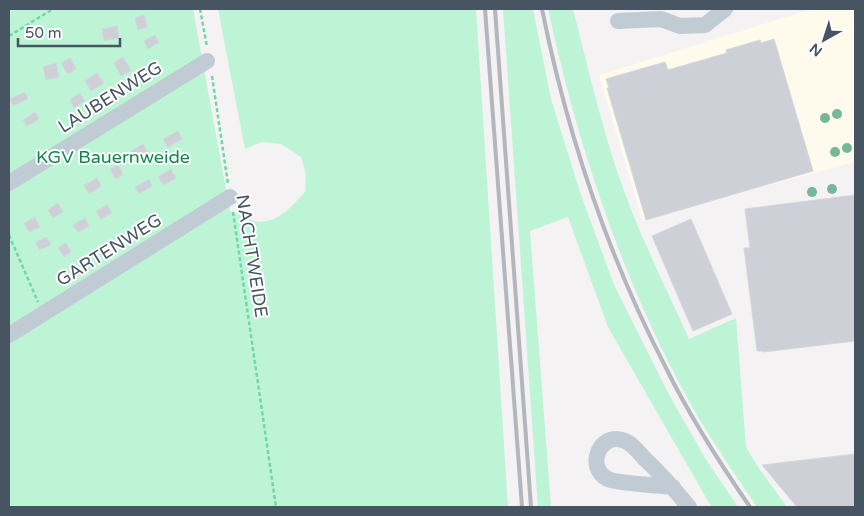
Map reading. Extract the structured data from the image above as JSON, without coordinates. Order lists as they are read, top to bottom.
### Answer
{
  "streets": {
    "street": ["LAUBENWEG", "GARTENWEG"],
    "path": ["NACHTWEIDE"]
  },
  "crossings": [
    ["LAUBENWEG", "NACHTWEIDE"],
    ["GARTENWEG", "NACHTWEIDE"]
  ],
  "parks": ["KGV Bauernweide"],
  "scale_bar": "50 m",
  "north": "bottom left"
}
